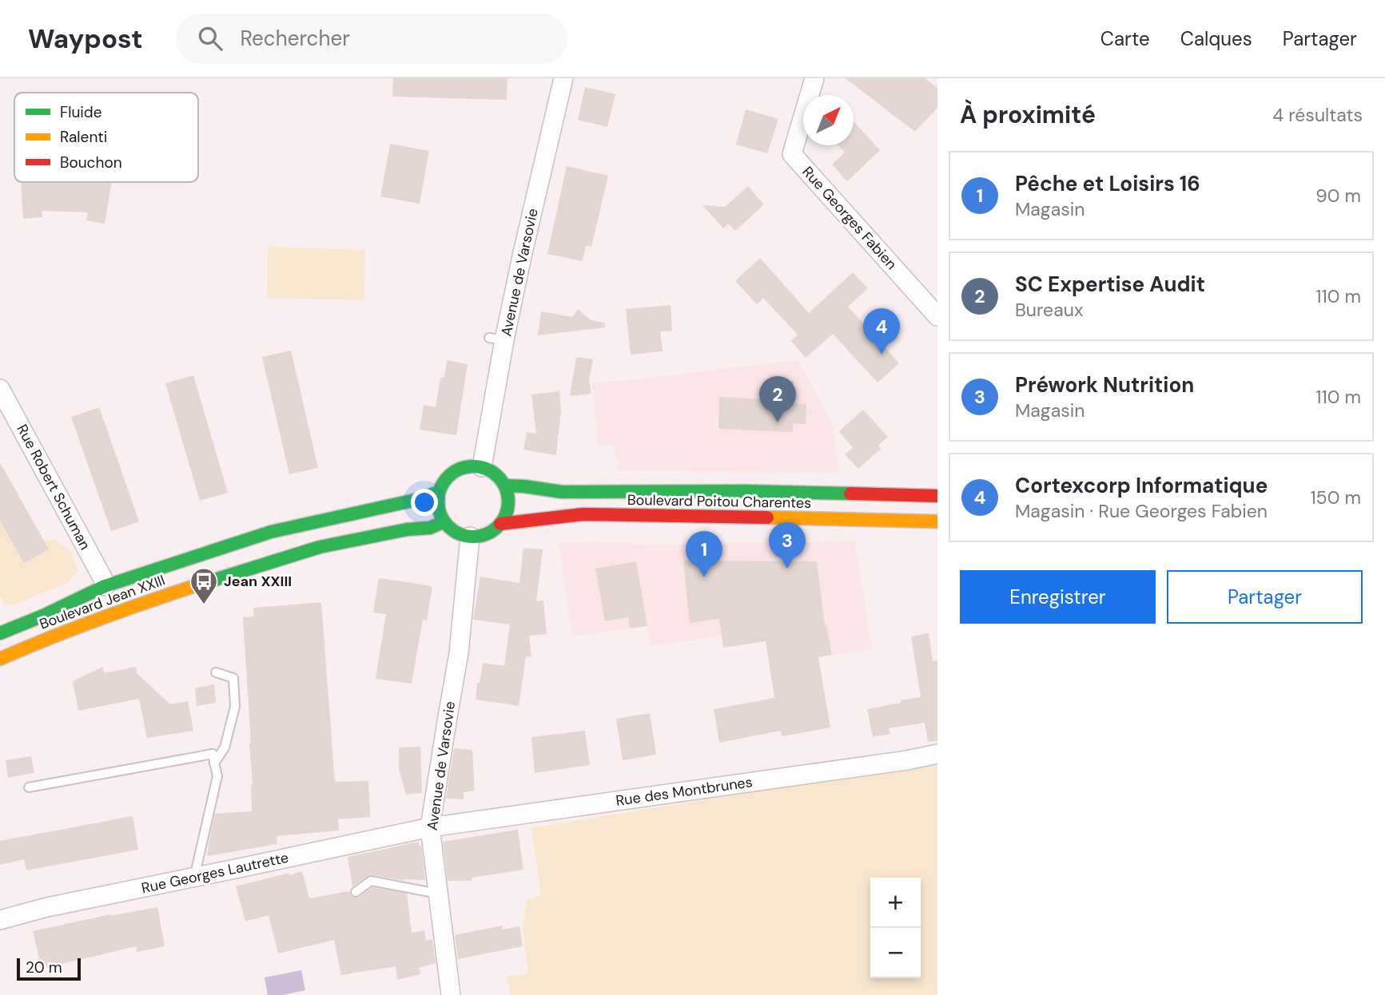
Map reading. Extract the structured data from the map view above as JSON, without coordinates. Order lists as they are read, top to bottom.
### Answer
{
  "streets": {
    "main road": ["Boulevard Poitou Charentes", "Boulevard Jean XXIII"],
    "street": [
      "Rue Georges Fabien",
      "Avenue de Varsovie",
      "Rue Robert Schuman",
      "Rue des Montbrunes",
      "Rue Georges Lautrette"
    ]
  },
  "crossings": [
    ["Avenue de Varsovie", "Boulevard Poitou Charentes"],
    ["Avenue de Varsovie", "Boulevard Jean XXIII"],
    ["Avenue de Varsovie", "Rue des Montbrunes"],
    ["Avenue de Varsovie", "Rue Georges Lautrette"],
    ["Rue Robert Schuman", "Boulevard Jean XXIII"],
    ["Boulevard Poitou Charentes", "Boulevard Jean XXIII"],
    ["Rue des Montbrunes", "Rue Georges Lautrette"]
  ],
  "places": {
    "bus stop": ["Jean XXIII"]
  },
  "legend": ["Fluide", "Ralenti", "Bouchon"],
  "scale_bar": "20 m",
  "north": "top right",
  "page": {
    "header": "Waypost",
    "search": "Rechercher",
    "nav": ["Carte", "Calques", "Partager"],
    "heading": ["À proximité", "4 résultats"],
    "list": [
      {
        "mark": "1",
        "name": "Pêche et Loisirs 16",
        "note": "Magasin",
        "value": "90 m"
      },
      {
        "mark": "2",
        "name": "SC Expertise Audit",
        "note": "Bureaux",
        "value": "110 m"
      },
      {
        "mark": "3",
        "name": "Préwork Nutrition",
        "note": "Magasin",
        "value": "110 m"
      },
      {
        "mark": "4",
        "name": "Cortexcorp Informatique",
        "note": "Magasin · Rue Georges Fabien",
        "value": "150 m"
      }
    ],
    "pins": [
      "4",
      "2",
      "3",
      "1"
    ],
    "buttons": ["Enregistrer", "Partager"],
    "map_buttons": ["+", "−"],
    "scale": "20 m"
  }
}
